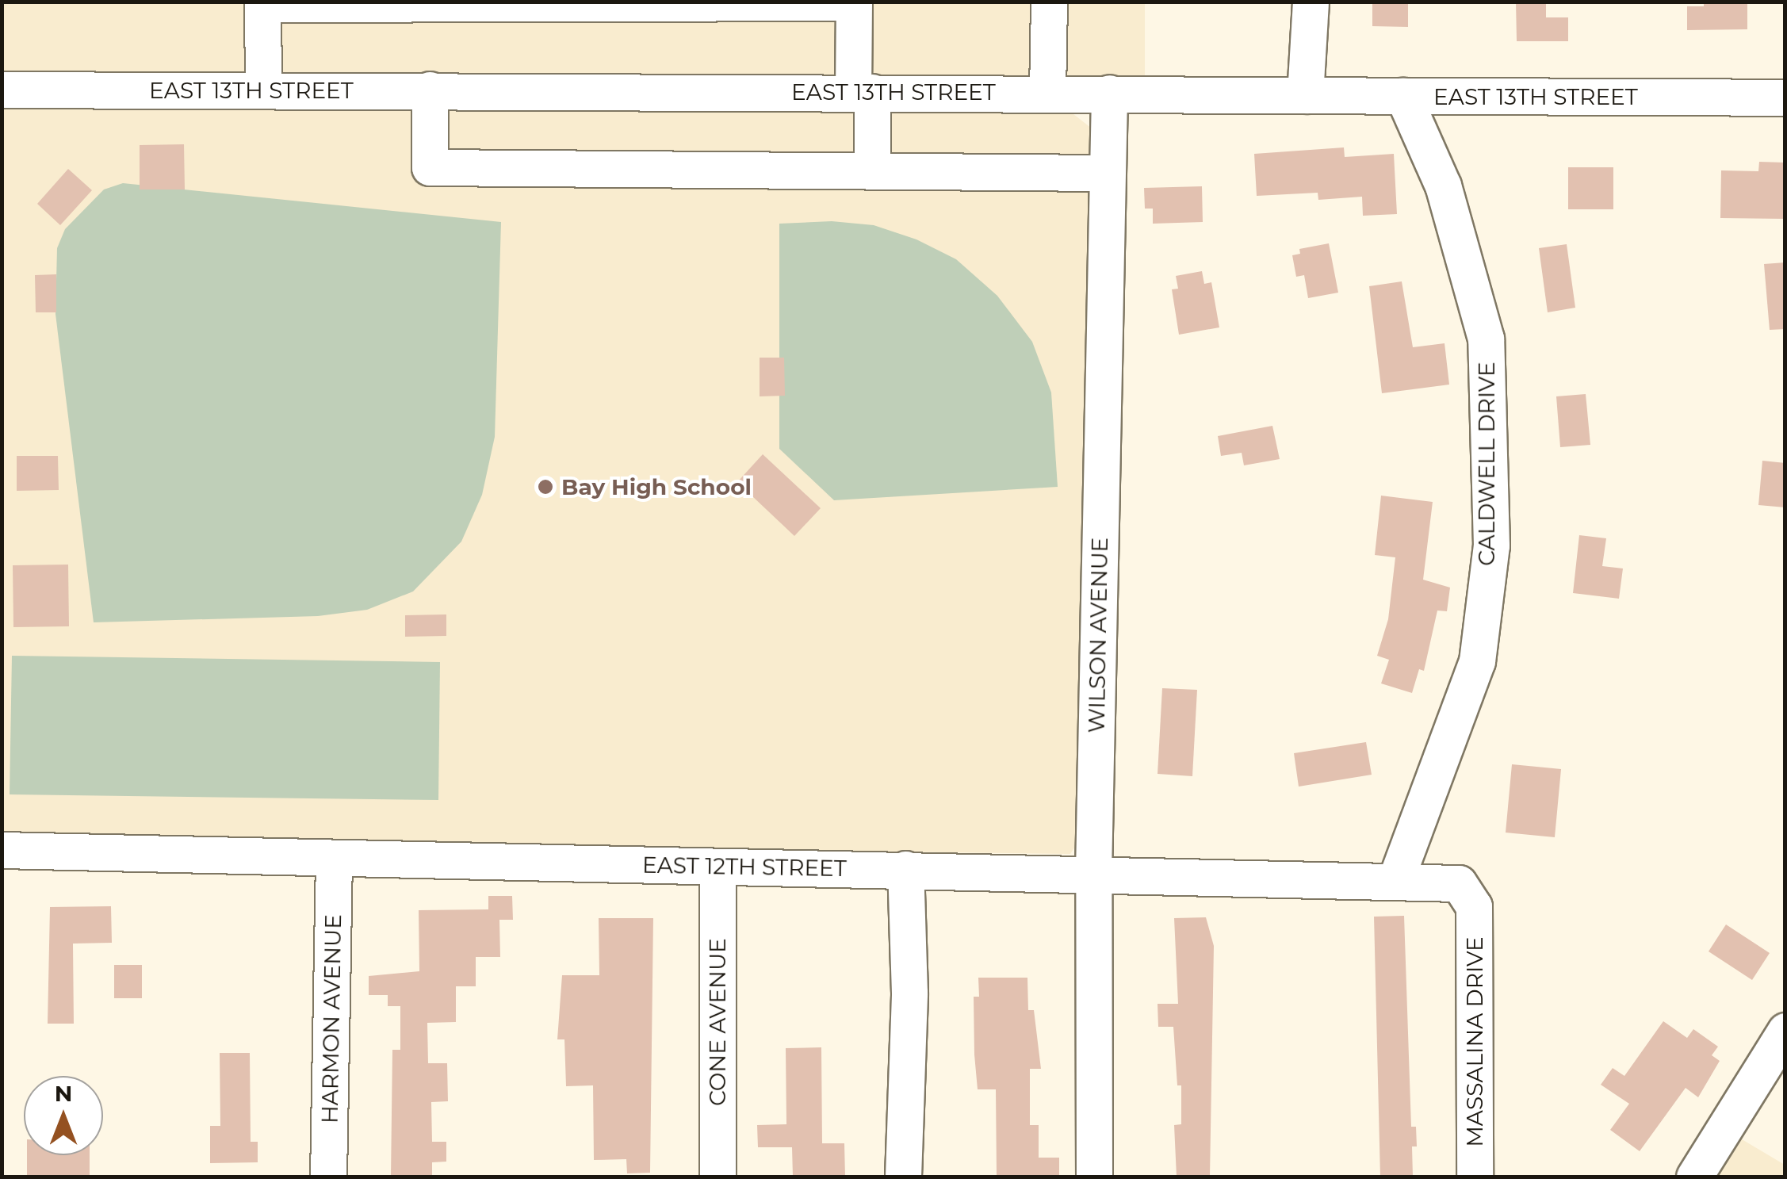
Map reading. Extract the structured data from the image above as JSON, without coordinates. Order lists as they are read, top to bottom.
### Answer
{
  "streets": {
    "street": [
      "EAST 13TH STREET",
      "CALDWELL DRIVE",
      "WILSON AVENUE",
      "EAST 12TH STREET",
      "HARMON AVENUE",
      "CONE AVENUE",
      "MASSALINA DRIVE"
    ]
  },
  "crossings": [
    ["EAST 13TH STREET", "CALDWELL DRIVE"],
    ["EAST 13TH STREET", "WILSON AVENUE"],
    ["CALDWELL DRIVE", "EAST 12TH STREET"],
    ["WILSON AVENUE", "EAST 12TH STREET"],
    ["EAST 12TH STREET", "HARMON AVENUE"],
    ["EAST 12TH STREET", "CONE AVENUE"],
    ["EAST 12TH STREET", "MASSALINA DRIVE"]
  ],
  "places": ["Bay High School"],
  "north": "top"
}
